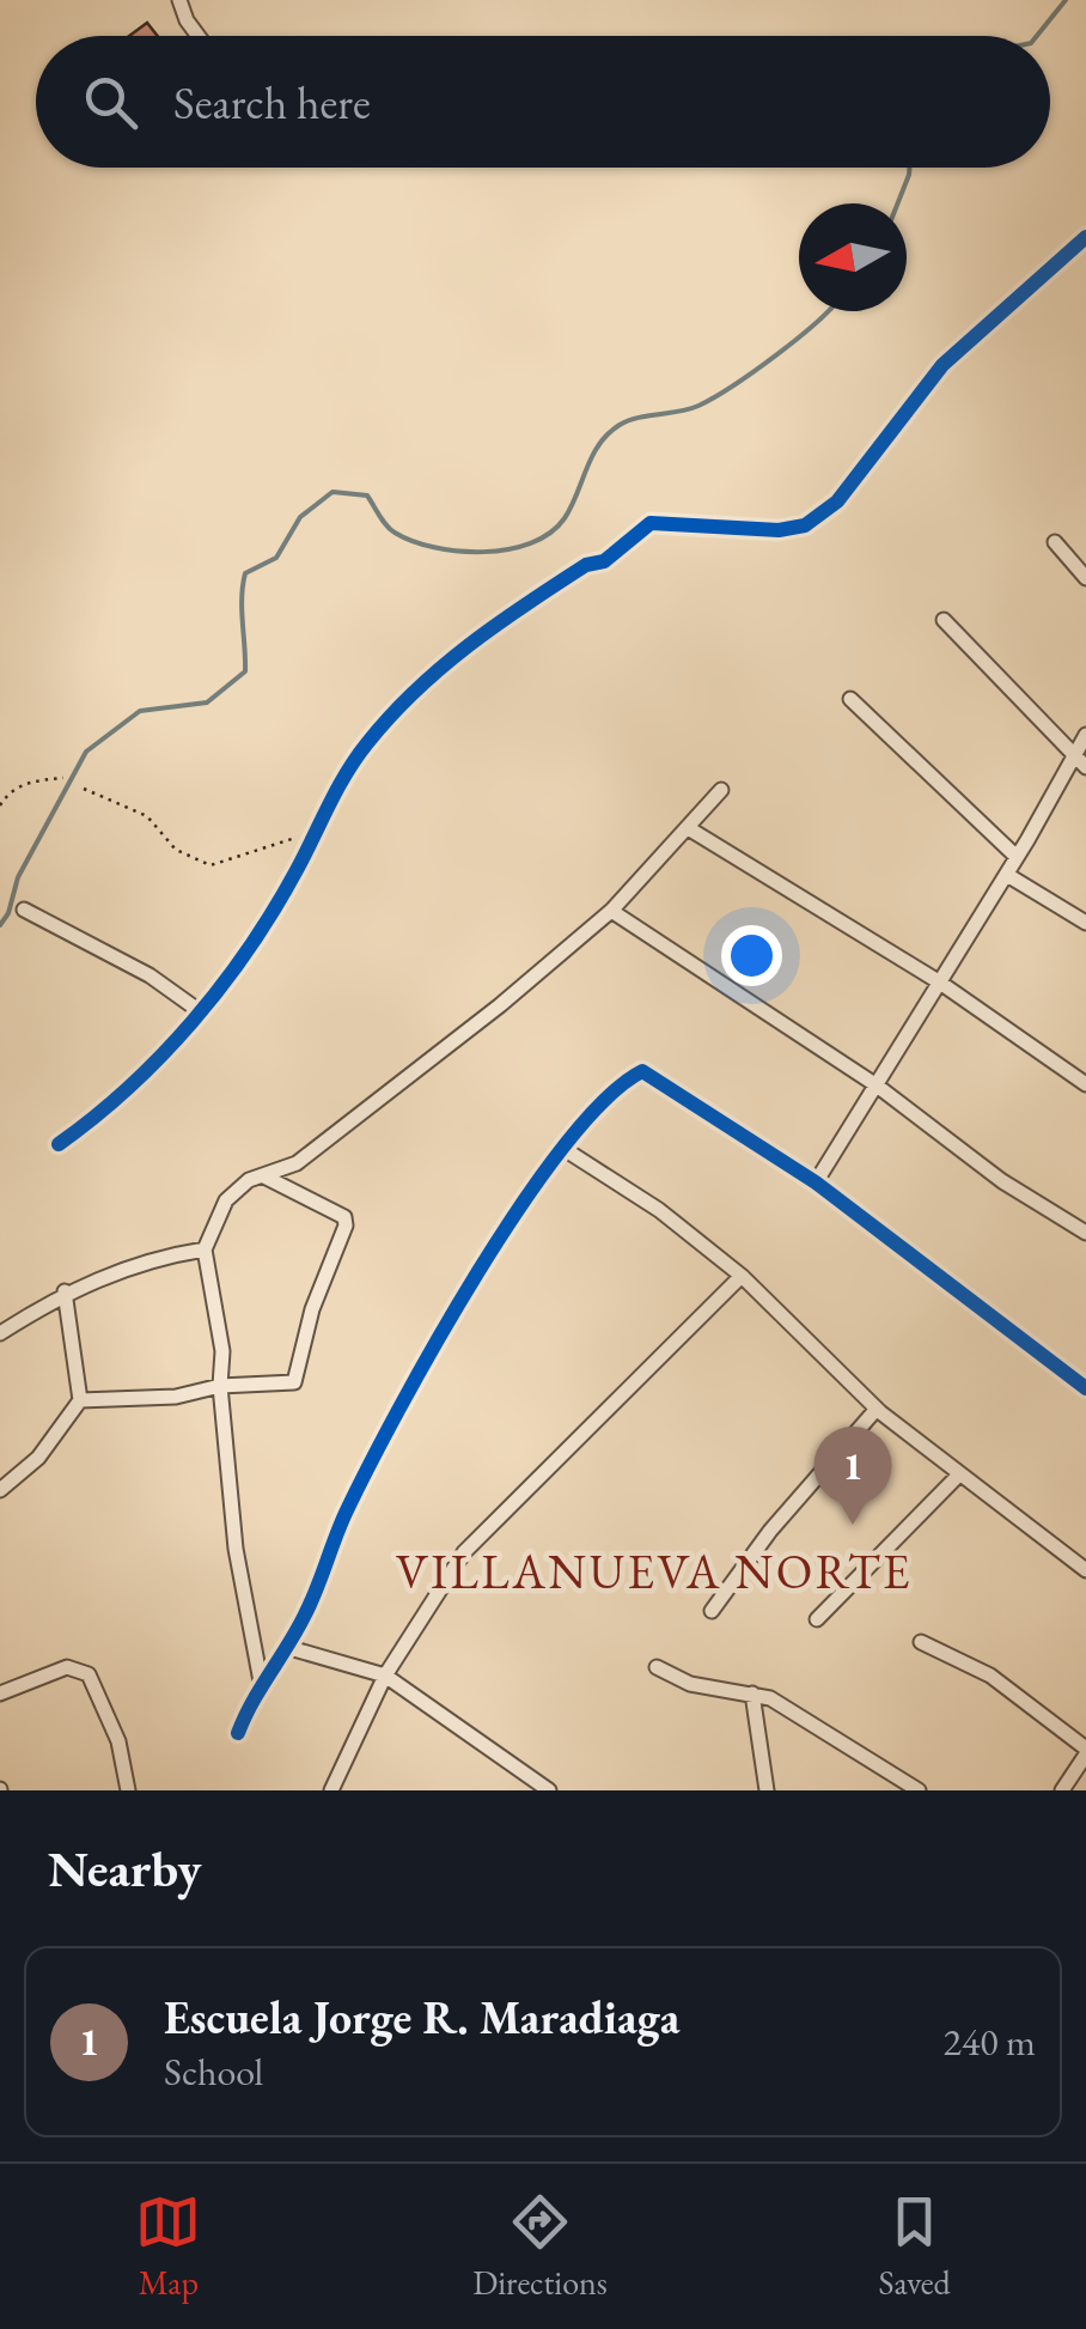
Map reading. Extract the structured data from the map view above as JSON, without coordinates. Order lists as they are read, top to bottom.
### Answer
{
  "districts": ["VILLANUEVA NORTE"],
  "north": "left",
  "page": {
    "search": "Search here",
    "pins": "1",
    "heading": "Nearby",
    "list": [
      {
        "mark": "1",
        "name": "Escuela Jorge R. Maradiaga",
        "note": "School",
        "value": "240 m"
      }
    ],
    "nav": ["Map", "Directions", "Saved"]
  }
}
